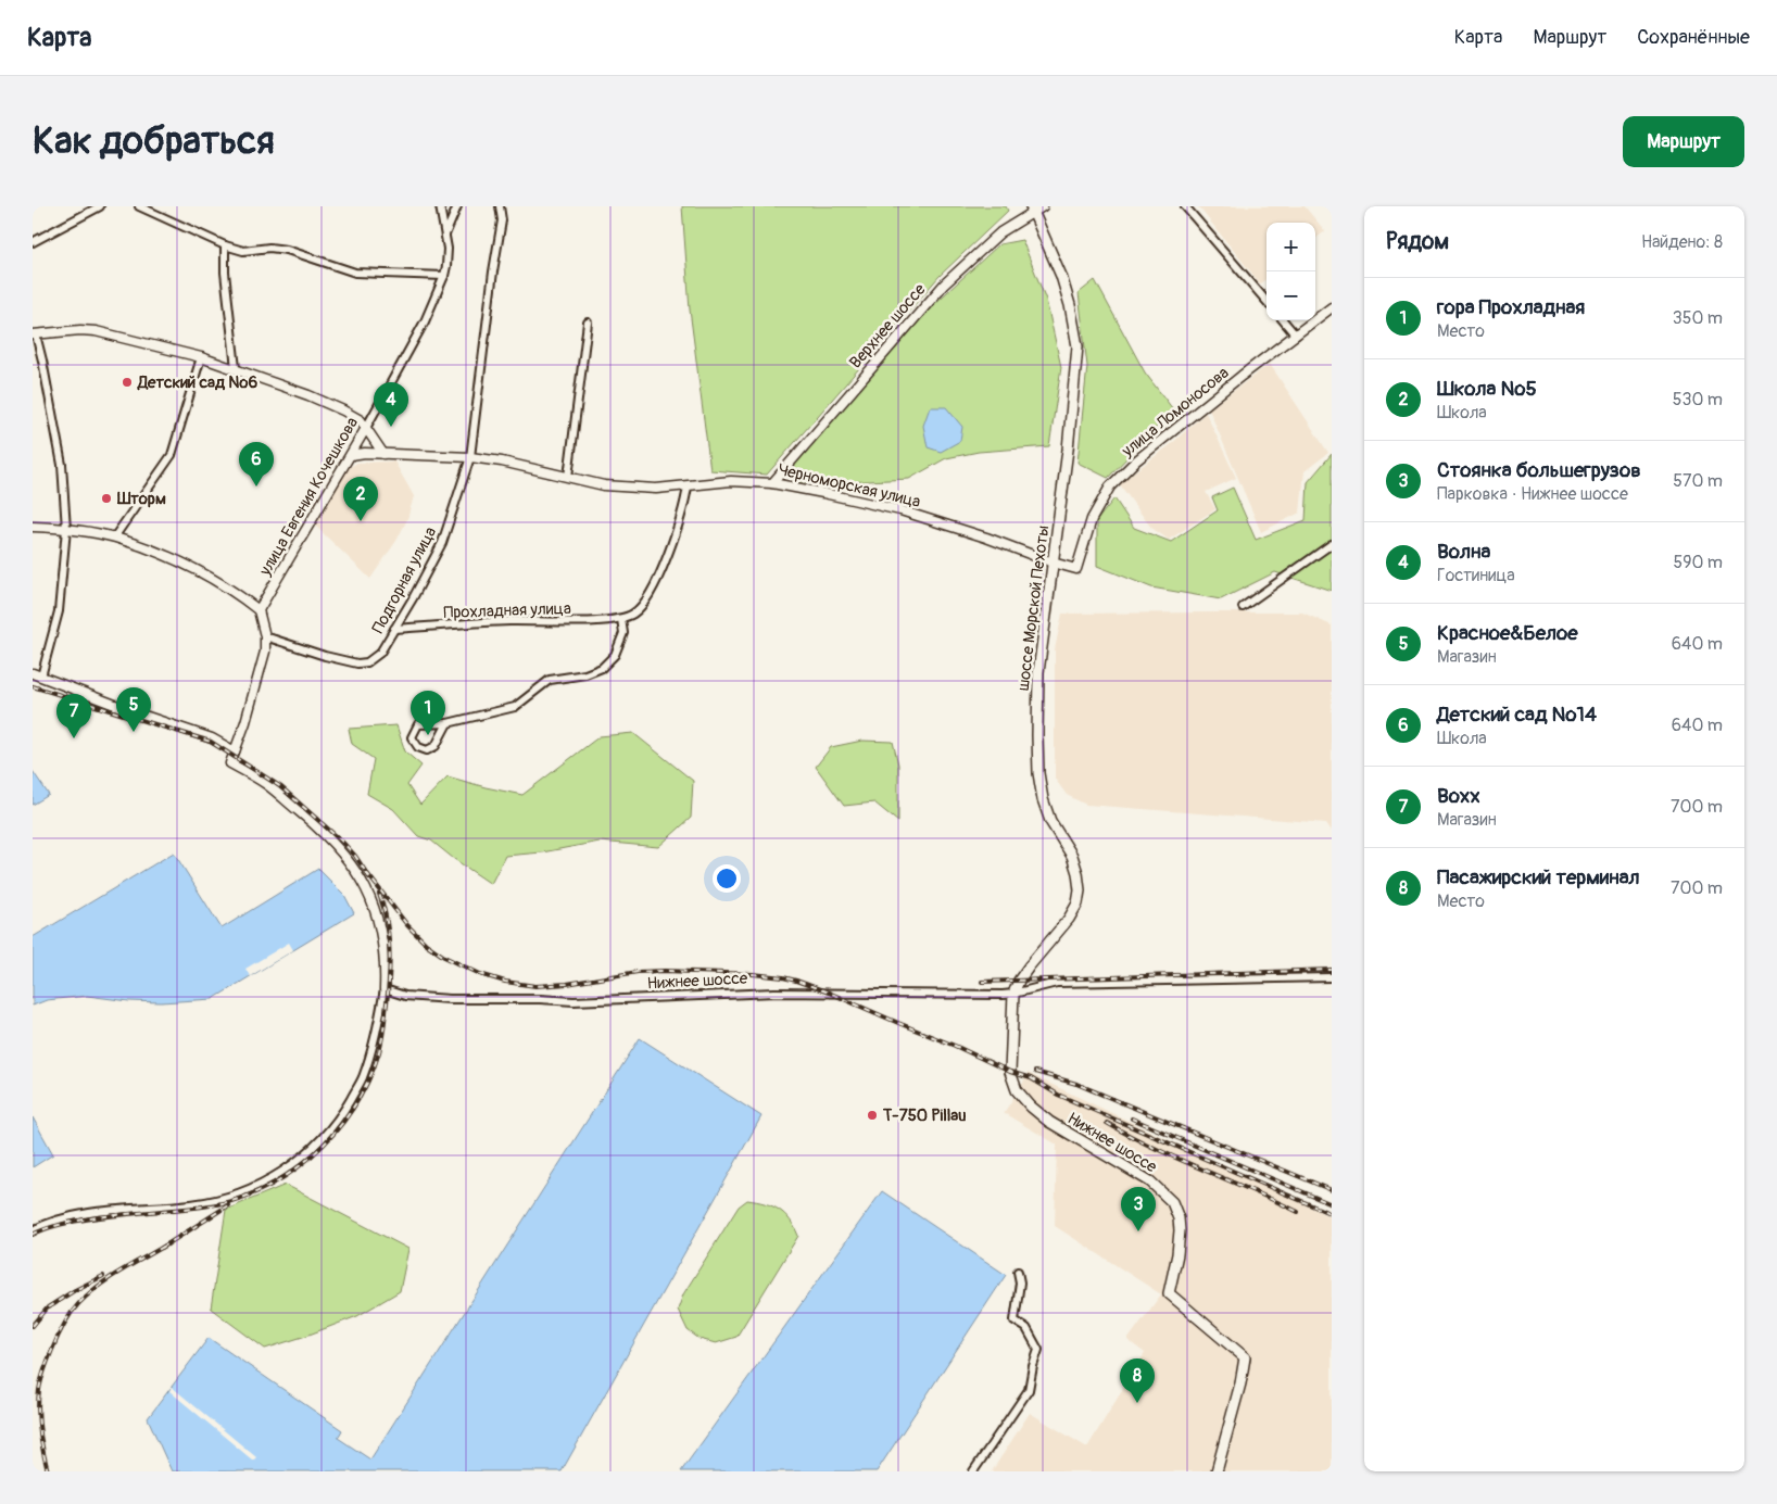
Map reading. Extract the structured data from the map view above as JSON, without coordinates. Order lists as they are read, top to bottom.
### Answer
{
  "streets": {
    "main road": ["шоссе Морской Пехоты", "Нижнее шоссе"],
    "street": [
      "Верхнее шоссе",
      "улица Ломоносова",
      "Черноморская улица",
      "улица Евгения Кочешкова",
      "Подгорная улица",
      "Прохладная улица"
    ]
  },
  "crossings": [
    ["Верхнее шоссе", "Черноморская улица"],
    ["Верхнее шоссе", "шоссе Морской Пехоты"],
    ["улица Ломоносова", "Черноморская улица"],
    ["Черноморская улица", "улица Евгения Кочешкова"],
    ["Черноморская улица", "Подгорная улица"],
    ["Черноморская улица", "шоссе Морской Пехоты"],
    ["Подгорная улица", "Прохладная улица"],
    ["шоссе Морской Пехоты", "Нижнее шоссе"]
  ],
  "places": ["Детский сад №6", "Шторм", "T-750 Pillau"],
  "page": {
    "header": "Карта",
    "nav": ["Карта", "Маршрут", "Сохранённые"],
    "buttons": "Маршрут",
    "title": "Как добраться",
    "heading": ["Рядом", "Найдено: 8"],
    "map_buttons": ["+", "−"],
    "list": [
      {
        "mark": "1",
        "name": "гора Прохладная",
        "note": "Место",
        "value": "350 m"
      },
      {
        "mark": "2",
        "name": "Школа №5",
        "note": "Школа",
        "value": "530 m"
      },
      {
        "mark": "3",
        "name": "Стоянка большегрузов",
        "note": "Парковка · Нижнее шоссе",
        "value": "570 m"
      },
      {
        "mark": "4",
        "name": "Волна",
        "note": "Гостиница",
        "value": "590 m"
      },
      {
        "mark": "5",
        "name": "Красное&Белое",
        "note": "Магазин",
        "value": "640 m"
      },
      {
        "mark": "6",
        "name": "Детский сад №14",
        "note": "Школа",
        "value": "640 m"
      },
      {
        "mark": "7",
        "name": "Boxx",
        "note": "Магазин",
        "value": "700 m"
      },
      {
        "mark": "8",
        "name": "Пасажирский терминал",
        "note": "Место",
        "value": "700 m"
      }
    ],
    "pins": [
      "4",
      "6",
      "2",
      "5",
      "1",
      "7",
      "3",
      "8"
    ]
  }
}
